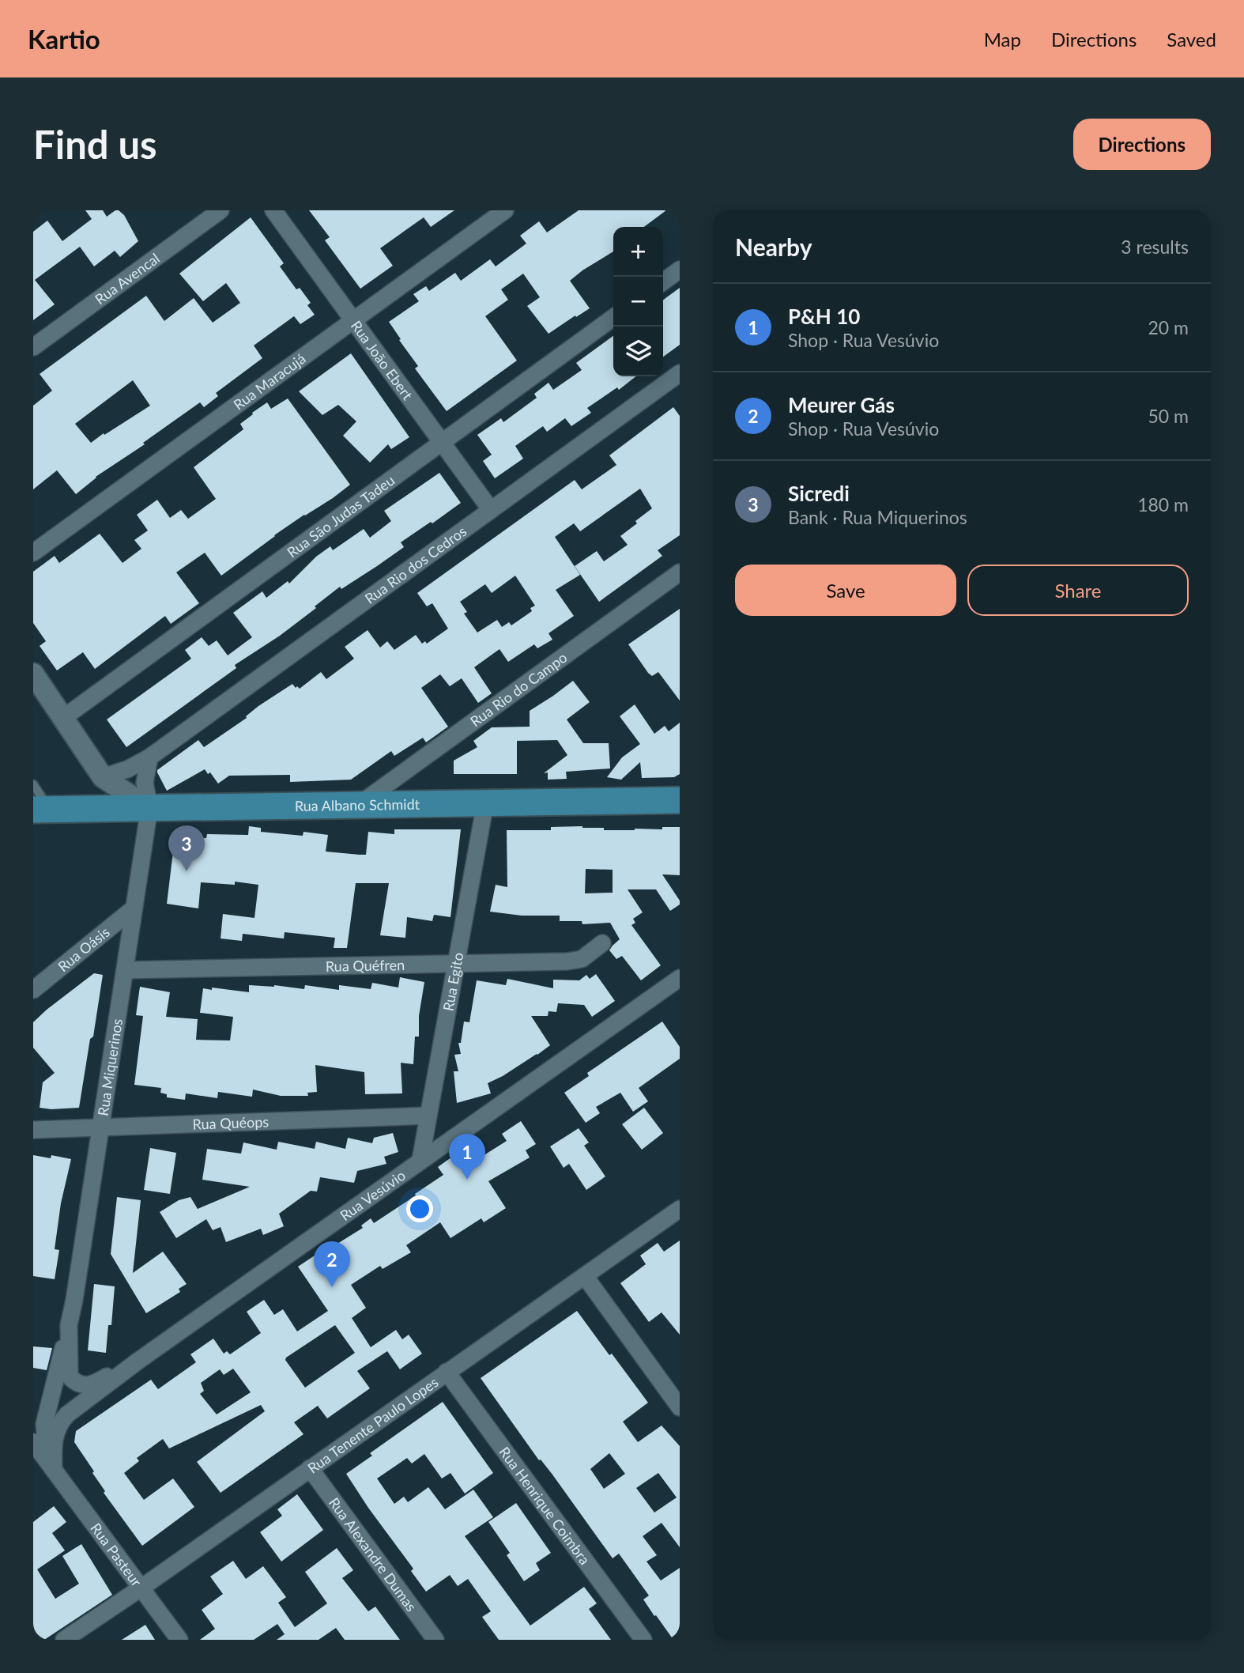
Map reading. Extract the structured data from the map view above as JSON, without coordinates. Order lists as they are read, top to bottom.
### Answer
{
  "streets": {
    "main road": ["Rua Albano Schmidt"],
    "street": [
      "Rua Avencal",
      "Rua João Ebert",
      "Rua Maracujá",
      "Rua São Judas Tadeu",
      "Rua Rio dos Cedros",
      "Rua Rio do Campo",
      "Rua Oásis",
      "Rua Quéfren",
      "Rua Egito",
      "Rua Miquerinos",
      "Rua Quéops",
      "Rua Vesúvio",
      "Rua Tenente Paulo Lopes",
      "Rua Henrique Coimbra",
      "Rua Alexandre Dumas",
      "Rua Pasteur"
    ]
  },
  "crossings": [
    ["Rua João Ebert", "Rua Maracujá"],
    ["Rua João Ebert", "Rua São Judas Tadeu"],
    ["Rua João Ebert", "Rua Rio dos Cedros"],
    ["Rua Rio do Campo", "Rua Albano Schmidt"],
    ["Rua Albano Schmidt", "Rua Egito"],
    ["Rua Albano Schmidt", "Rua Miquerinos"],
    ["Rua Oásis", "Rua Miquerinos"],
    ["Rua Quéfren", "Rua Egito"],
    ["Rua Quéfren", "Rua Miquerinos"],
    ["Rua Egito", "Rua Quéops"],
    ["Rua Egito", "Rua Vesúvio"],
    ["Rua Miquerinos", "Rua Quéops"],
    ["Rua Miquerinos", "Rua Vesúvio"],
    ["Rua Miquerinos", "Rua Pasteur"],
    ["Rua Vesúvio", "Rua Pasteur"],
    ["Rua Tenente Paulo Lopes", "Rua Henrique Coimbra"],
    ["Rua Tenente Paulo Lopes", "Rua Alexandre Dumas"],
    ["Rua Tenente Paulo Lopes", "Rua Pasteur"]
  ],
  "page": {
    "header": "Kartio",
    "nav": ["Map", "Directions", "Saved"],
    "buttons": [
      "Directions",
      ["Save", "Share"]
    ],
    "title": "Find us",
    "heading": ["Nearby", "3 results"],
    "map_buttons": ["+", "−"],
    "list": [
      {
        "mark": "1",
        "name": "P&H 10",
        "note": "Shop · Rua Vesúvio",
        "value": "20 m"
      },
      {
        "mark": "2",
        "name": "Meurer Gás",
        "note": "Shop · Rua Vesúvio",
        "value": "50 m"
      },
      {
        "mark": "3",
        "name": "Sicredi",
        "note": "Bank · Rua Miquerinos",
        "value": "180 m"
      }
    ],
    "pins": ["3", "1", "2"]
  }
}
